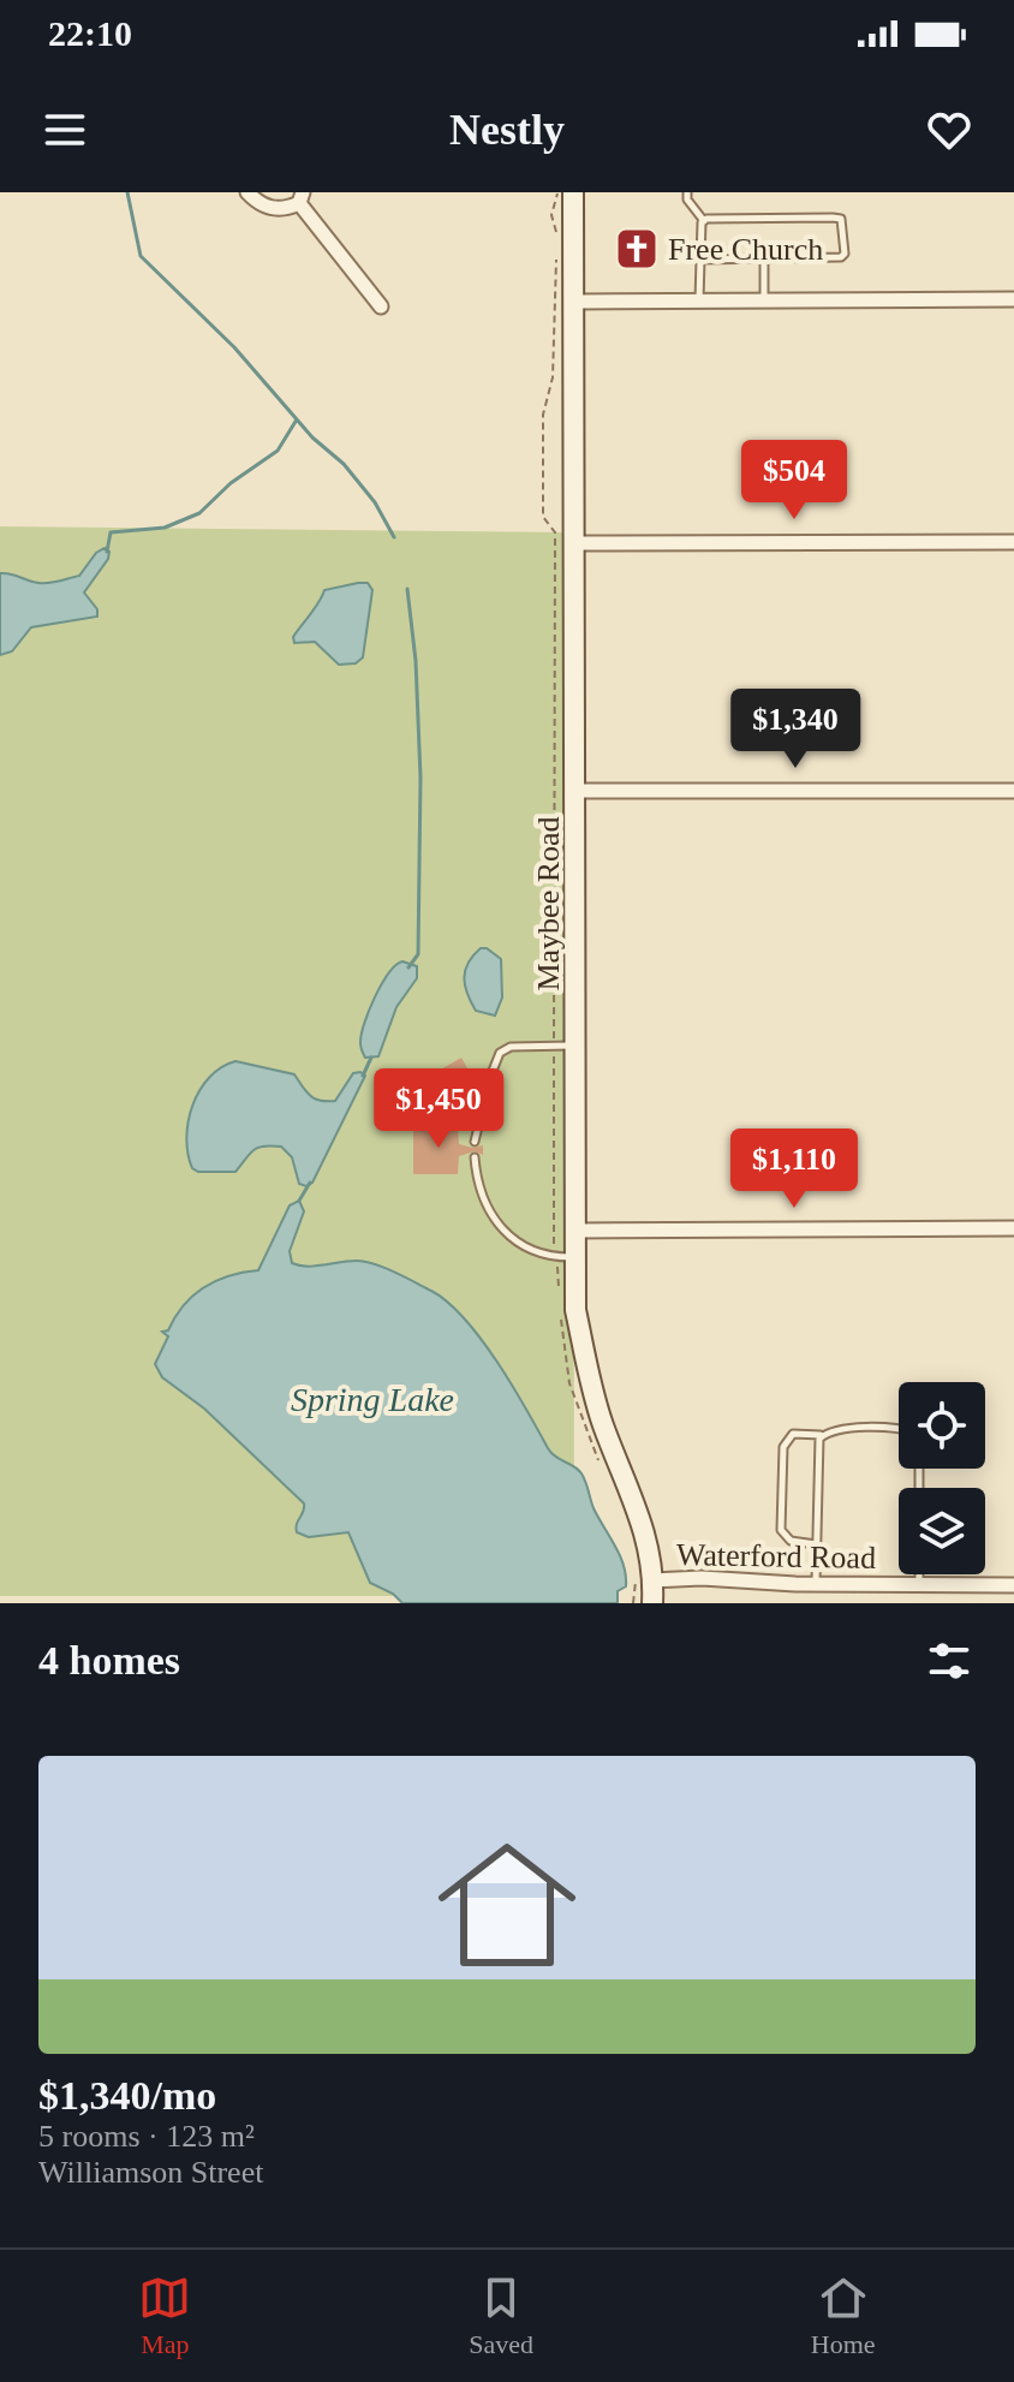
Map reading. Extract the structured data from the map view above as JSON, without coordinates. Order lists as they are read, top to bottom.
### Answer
{
  "streets": {
    "main road": ["Maybee Road"],
    "street": ["Waterford Road"]
  },
  "crossings": [
    ["Maybee Road", "Waterford Road"]
  ],
  "water": ["Spring Lake"],
  "places": {
    "church": ["Free Church"]
  },
  "page": {
    "status": "22:10",
    "header": "Nestly",
    "price": [
      "$504",
      "$1,340",
      "$1,450",
      "$1,110"
    ],
    "heading": "4 homes",
    "list": [
      {
        "name": "$1,340/mo",
        "note": "5 rooms · 123 m² · Williamson Street"
      }
    ],
    "tabs": ["Map", "Saved", "Home"]
  }
}
